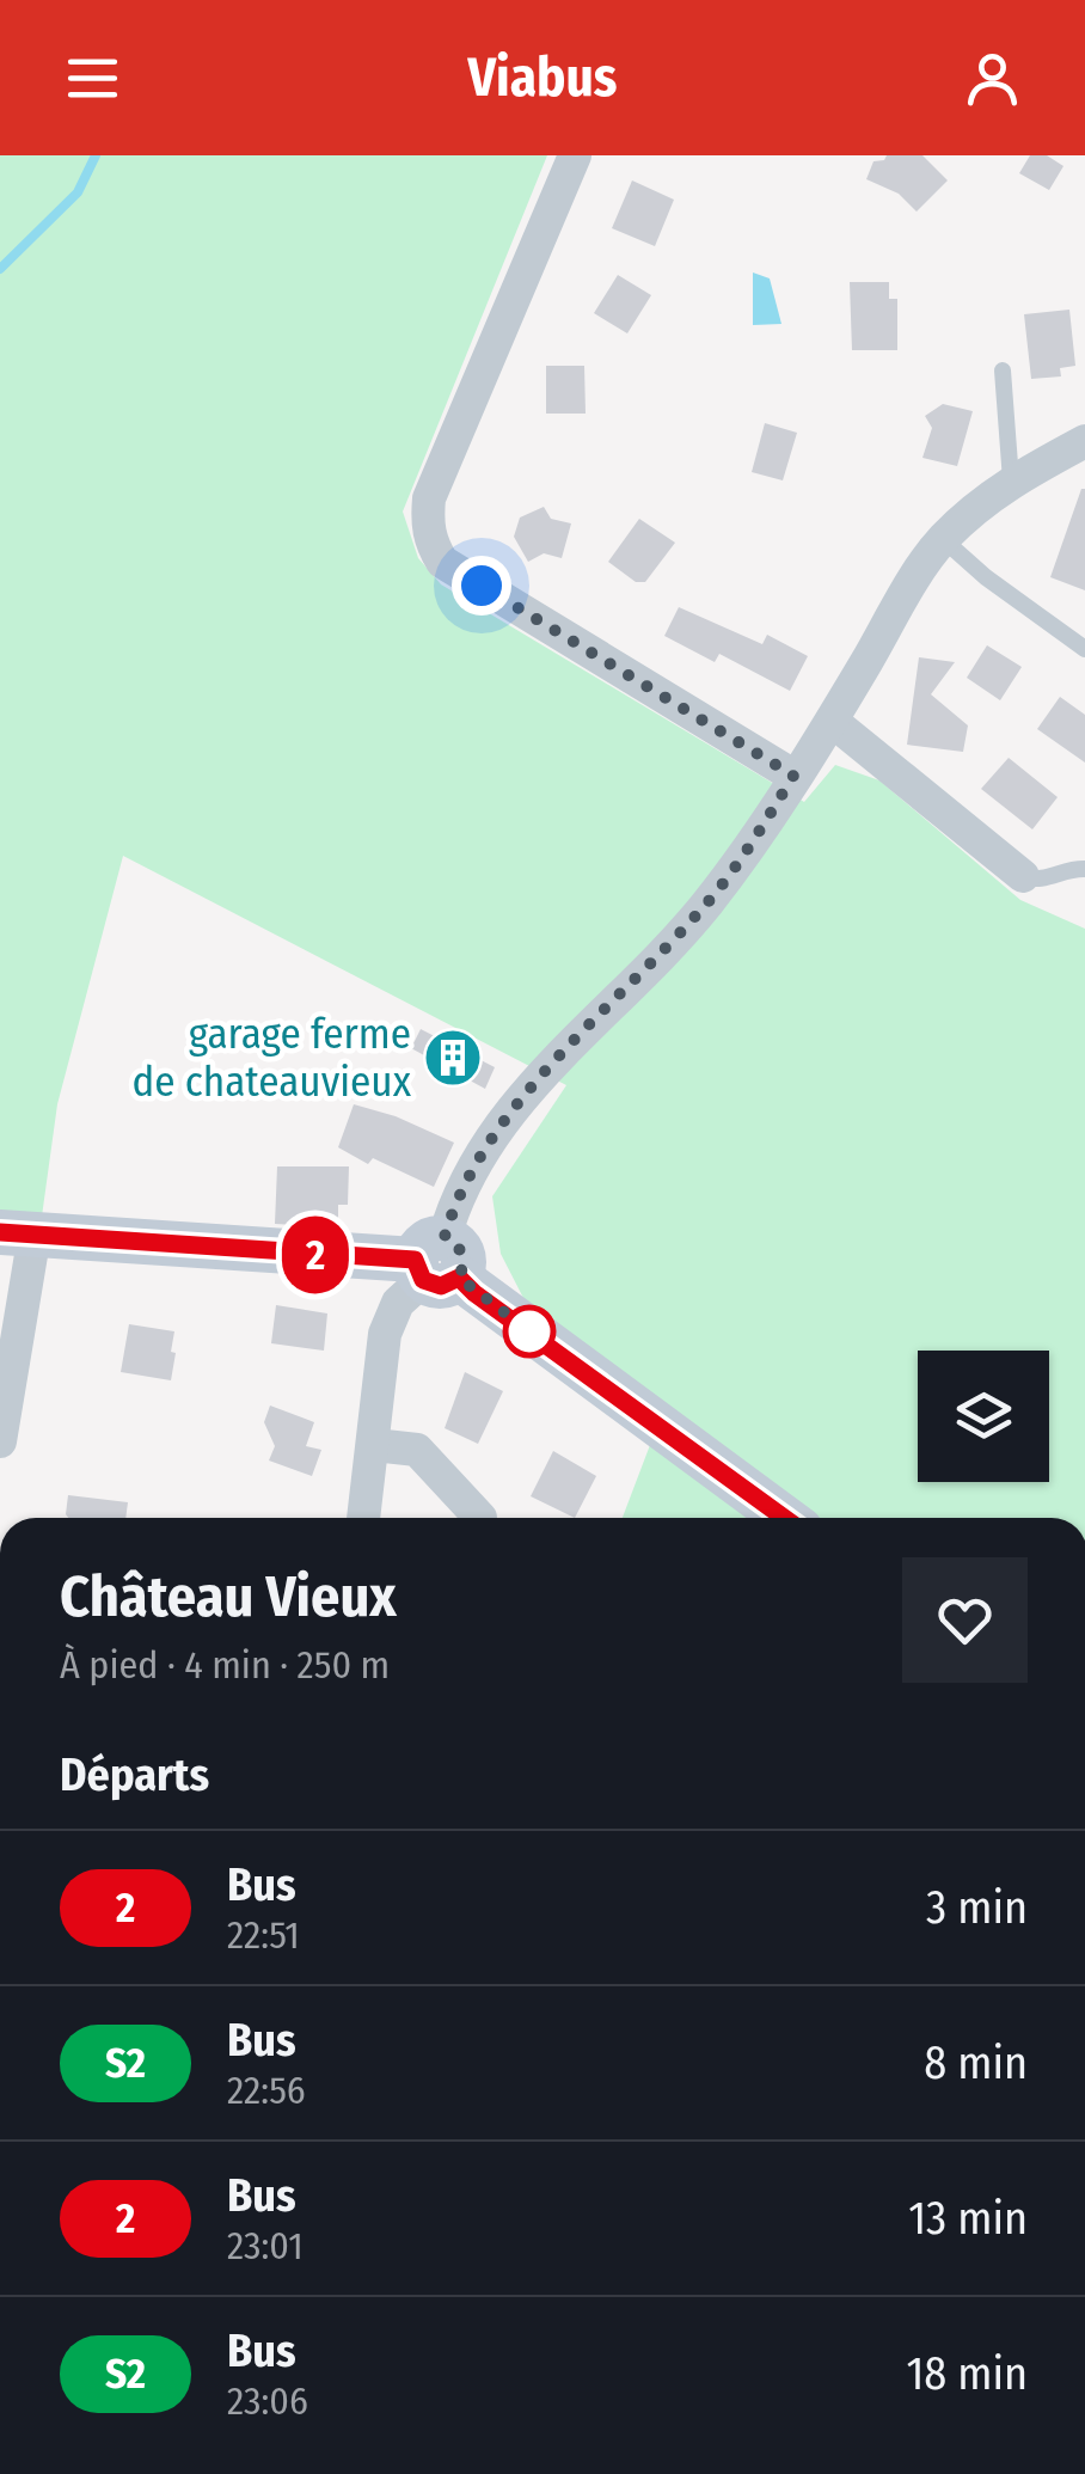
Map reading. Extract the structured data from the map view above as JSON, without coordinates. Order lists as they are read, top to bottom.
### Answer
{
  "places": {
    "building": ["garage ferme de chateauvieux"]
  },
  "lines": ["bus line 2"],
  "page": {
    "header": "Viabus",
    "on_map": "2",
    "heading": [
      ["Château Vieux", "À pied · 4 min · 250 m"],
      "Départs"
    ],
    "list": [
      {
        "mark": "2",
        "name": "Bus",
        "note": "22:51",
        "value": "3 min"
      },
      {
        "mark": "S2",
        "name": "Bus",
        "note": "22:56",
        "value": "8 min"
      },
      {
        "mark": "2",
        "name": "Bus",
        "note": "23:01",
        "value": "13 min"
      },
      {
        "mark": "S2",
        "name": "Bus",
        "note": "23:06",
        "value": "18 min"
      }
    ]
  }
}
